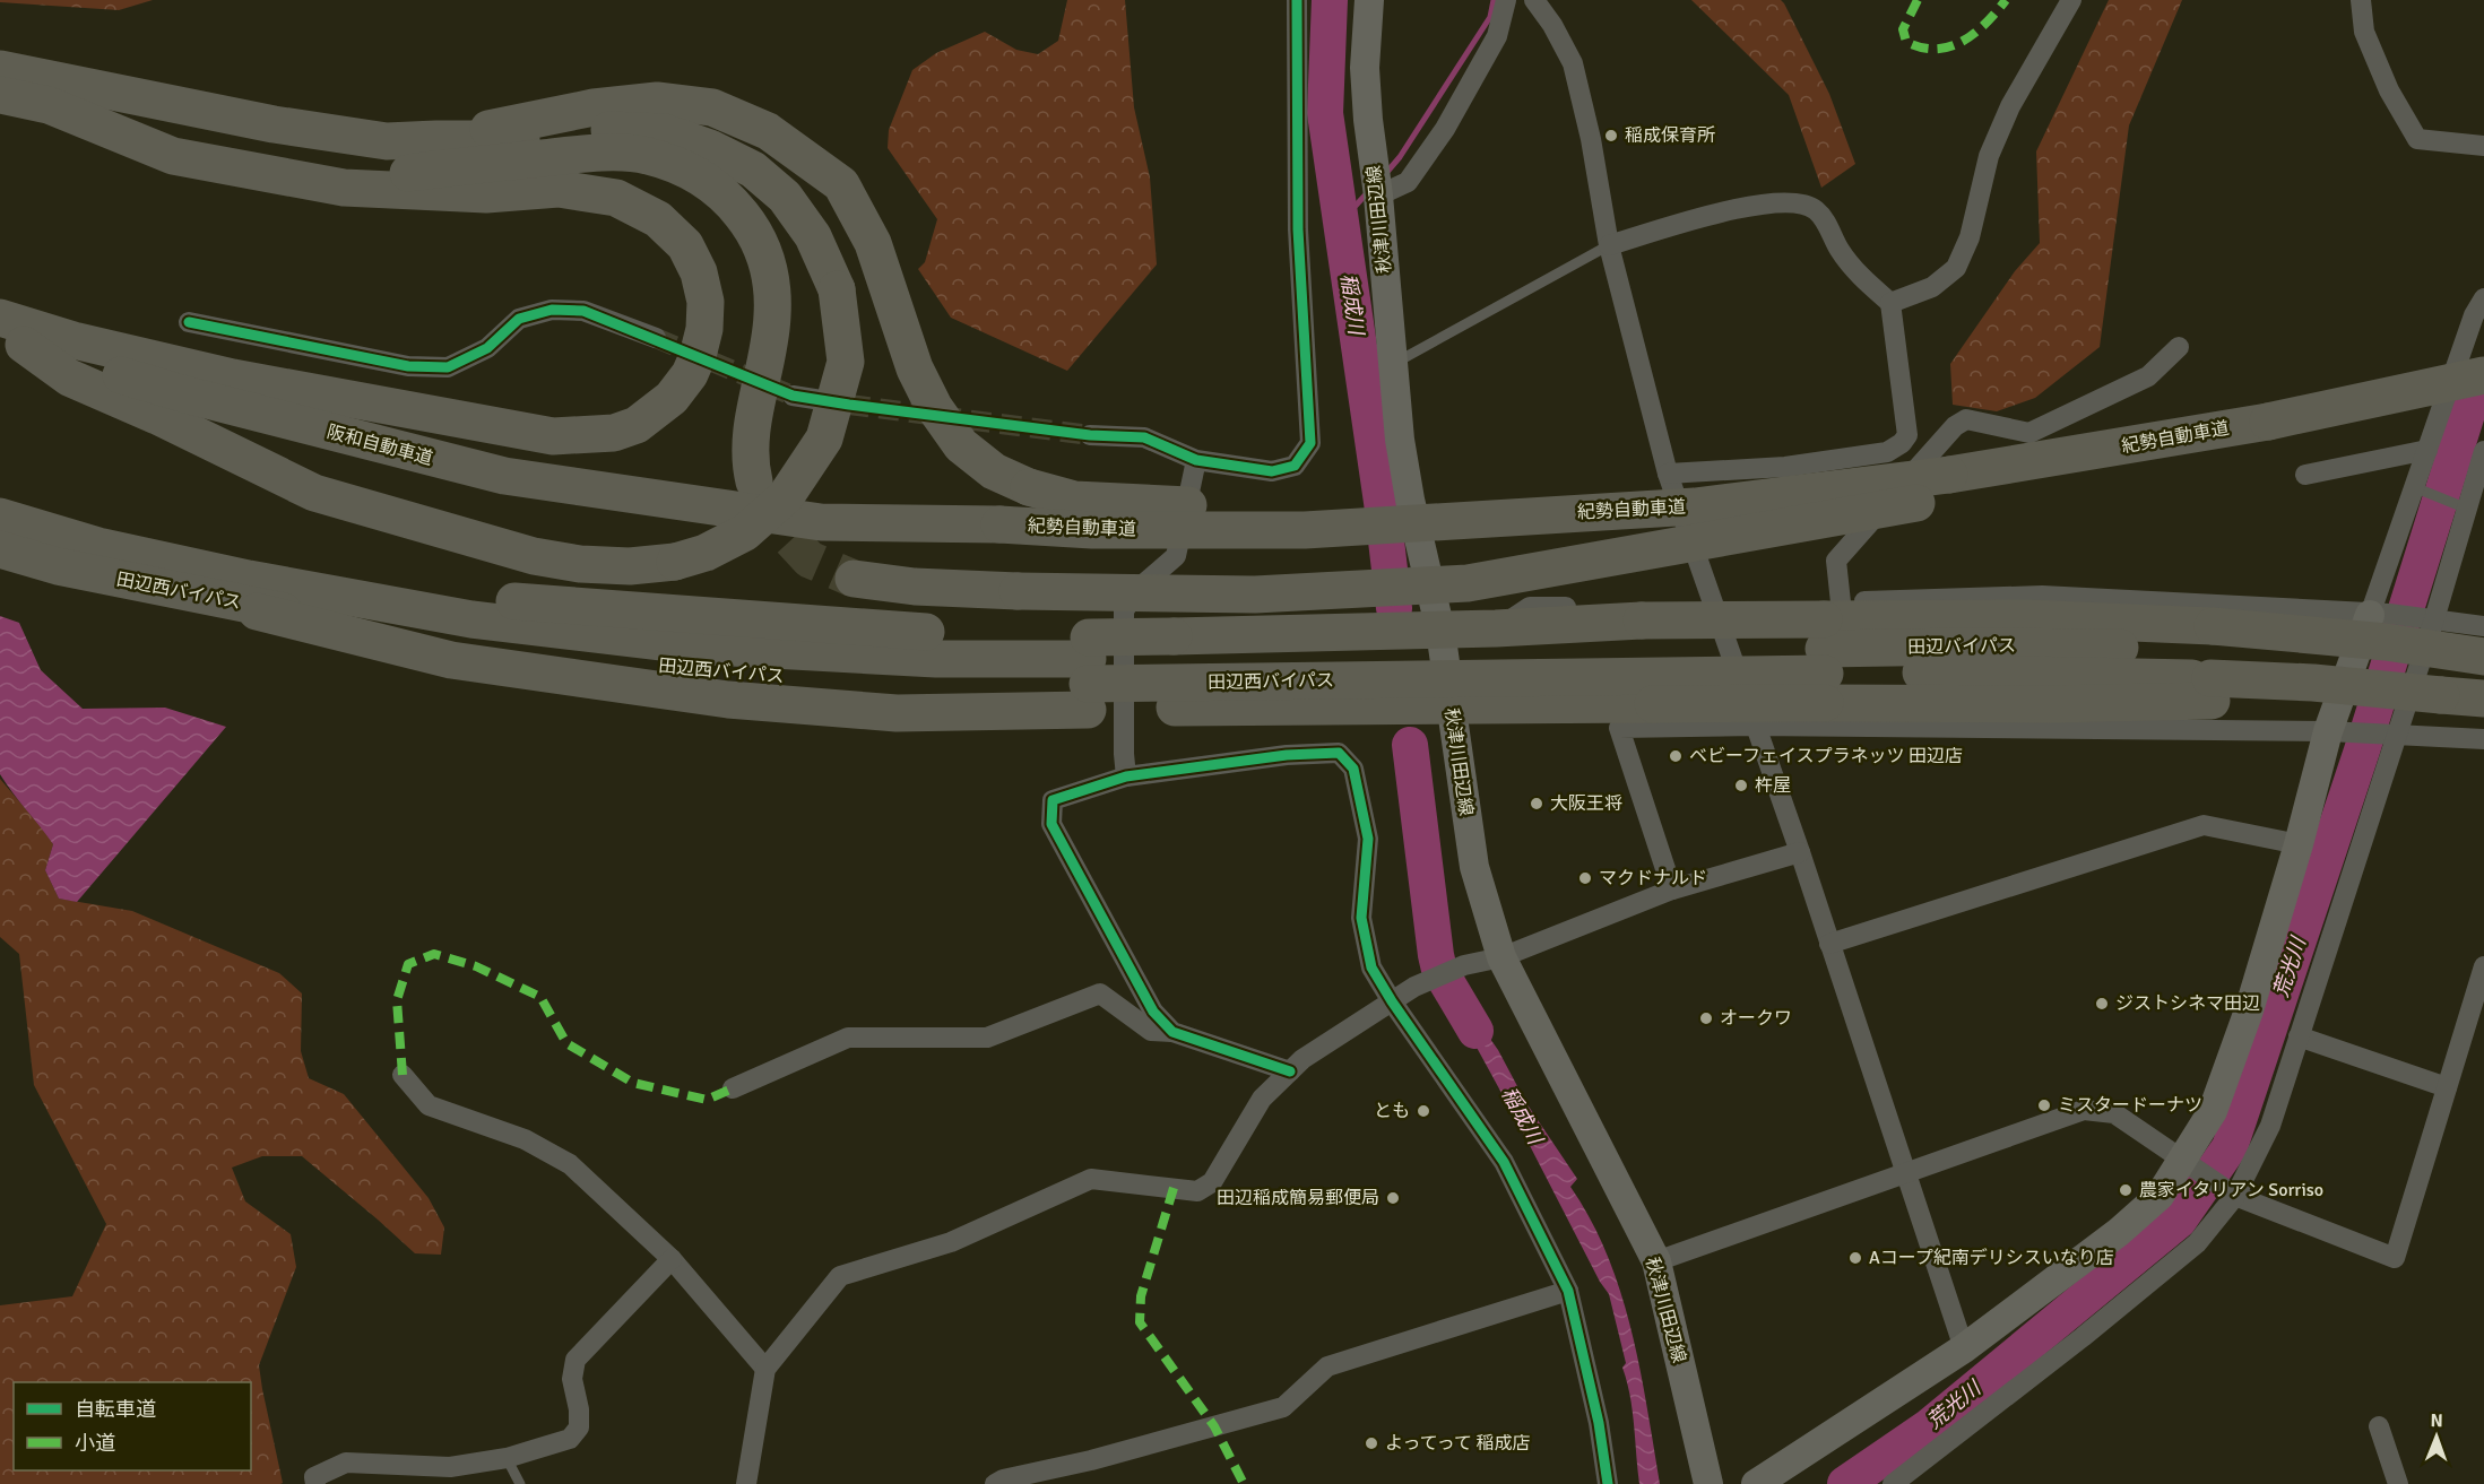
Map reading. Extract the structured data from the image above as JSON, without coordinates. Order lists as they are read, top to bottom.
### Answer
{
  "streets": {
    "highway": [
      "紀勢自動車道",
      "阪和自動車道",
      "田辺西バイパス",
      "田辺バイパス"
    ],
    "main road": ["秋津川田辺線"]
  },
  "crossings": [
    ["秋津川田辺線", "田辺西バイパス"],
    ["秋津川田辺線", "田辺バイパス"],
    ["紀勢自動車道", "阪和自動車道"],
    ["田辺西バイパス", "田辺バイパス"]
  ],
  "water": ["稲成川", "荒光川"],
  "places": [
    "稲成保育所",
    "ベビーフェイスプラネッツ 田辺店",
    "杵屋",
    "大阪王将",
    "マクドナルド",
    "ジストシネマ田辺",
    "オークワ",
    "ミスタードーナツ",
    "とも",
    "農家イタリアン Sorriso",
    "田辺稲成簡易郵便局",
    "Aコープ紀南デリシスいなり店",
    "よってって 稲成店"
  ],
  "legend": ["自転車道", "小道"],
  "north": "top"
}
